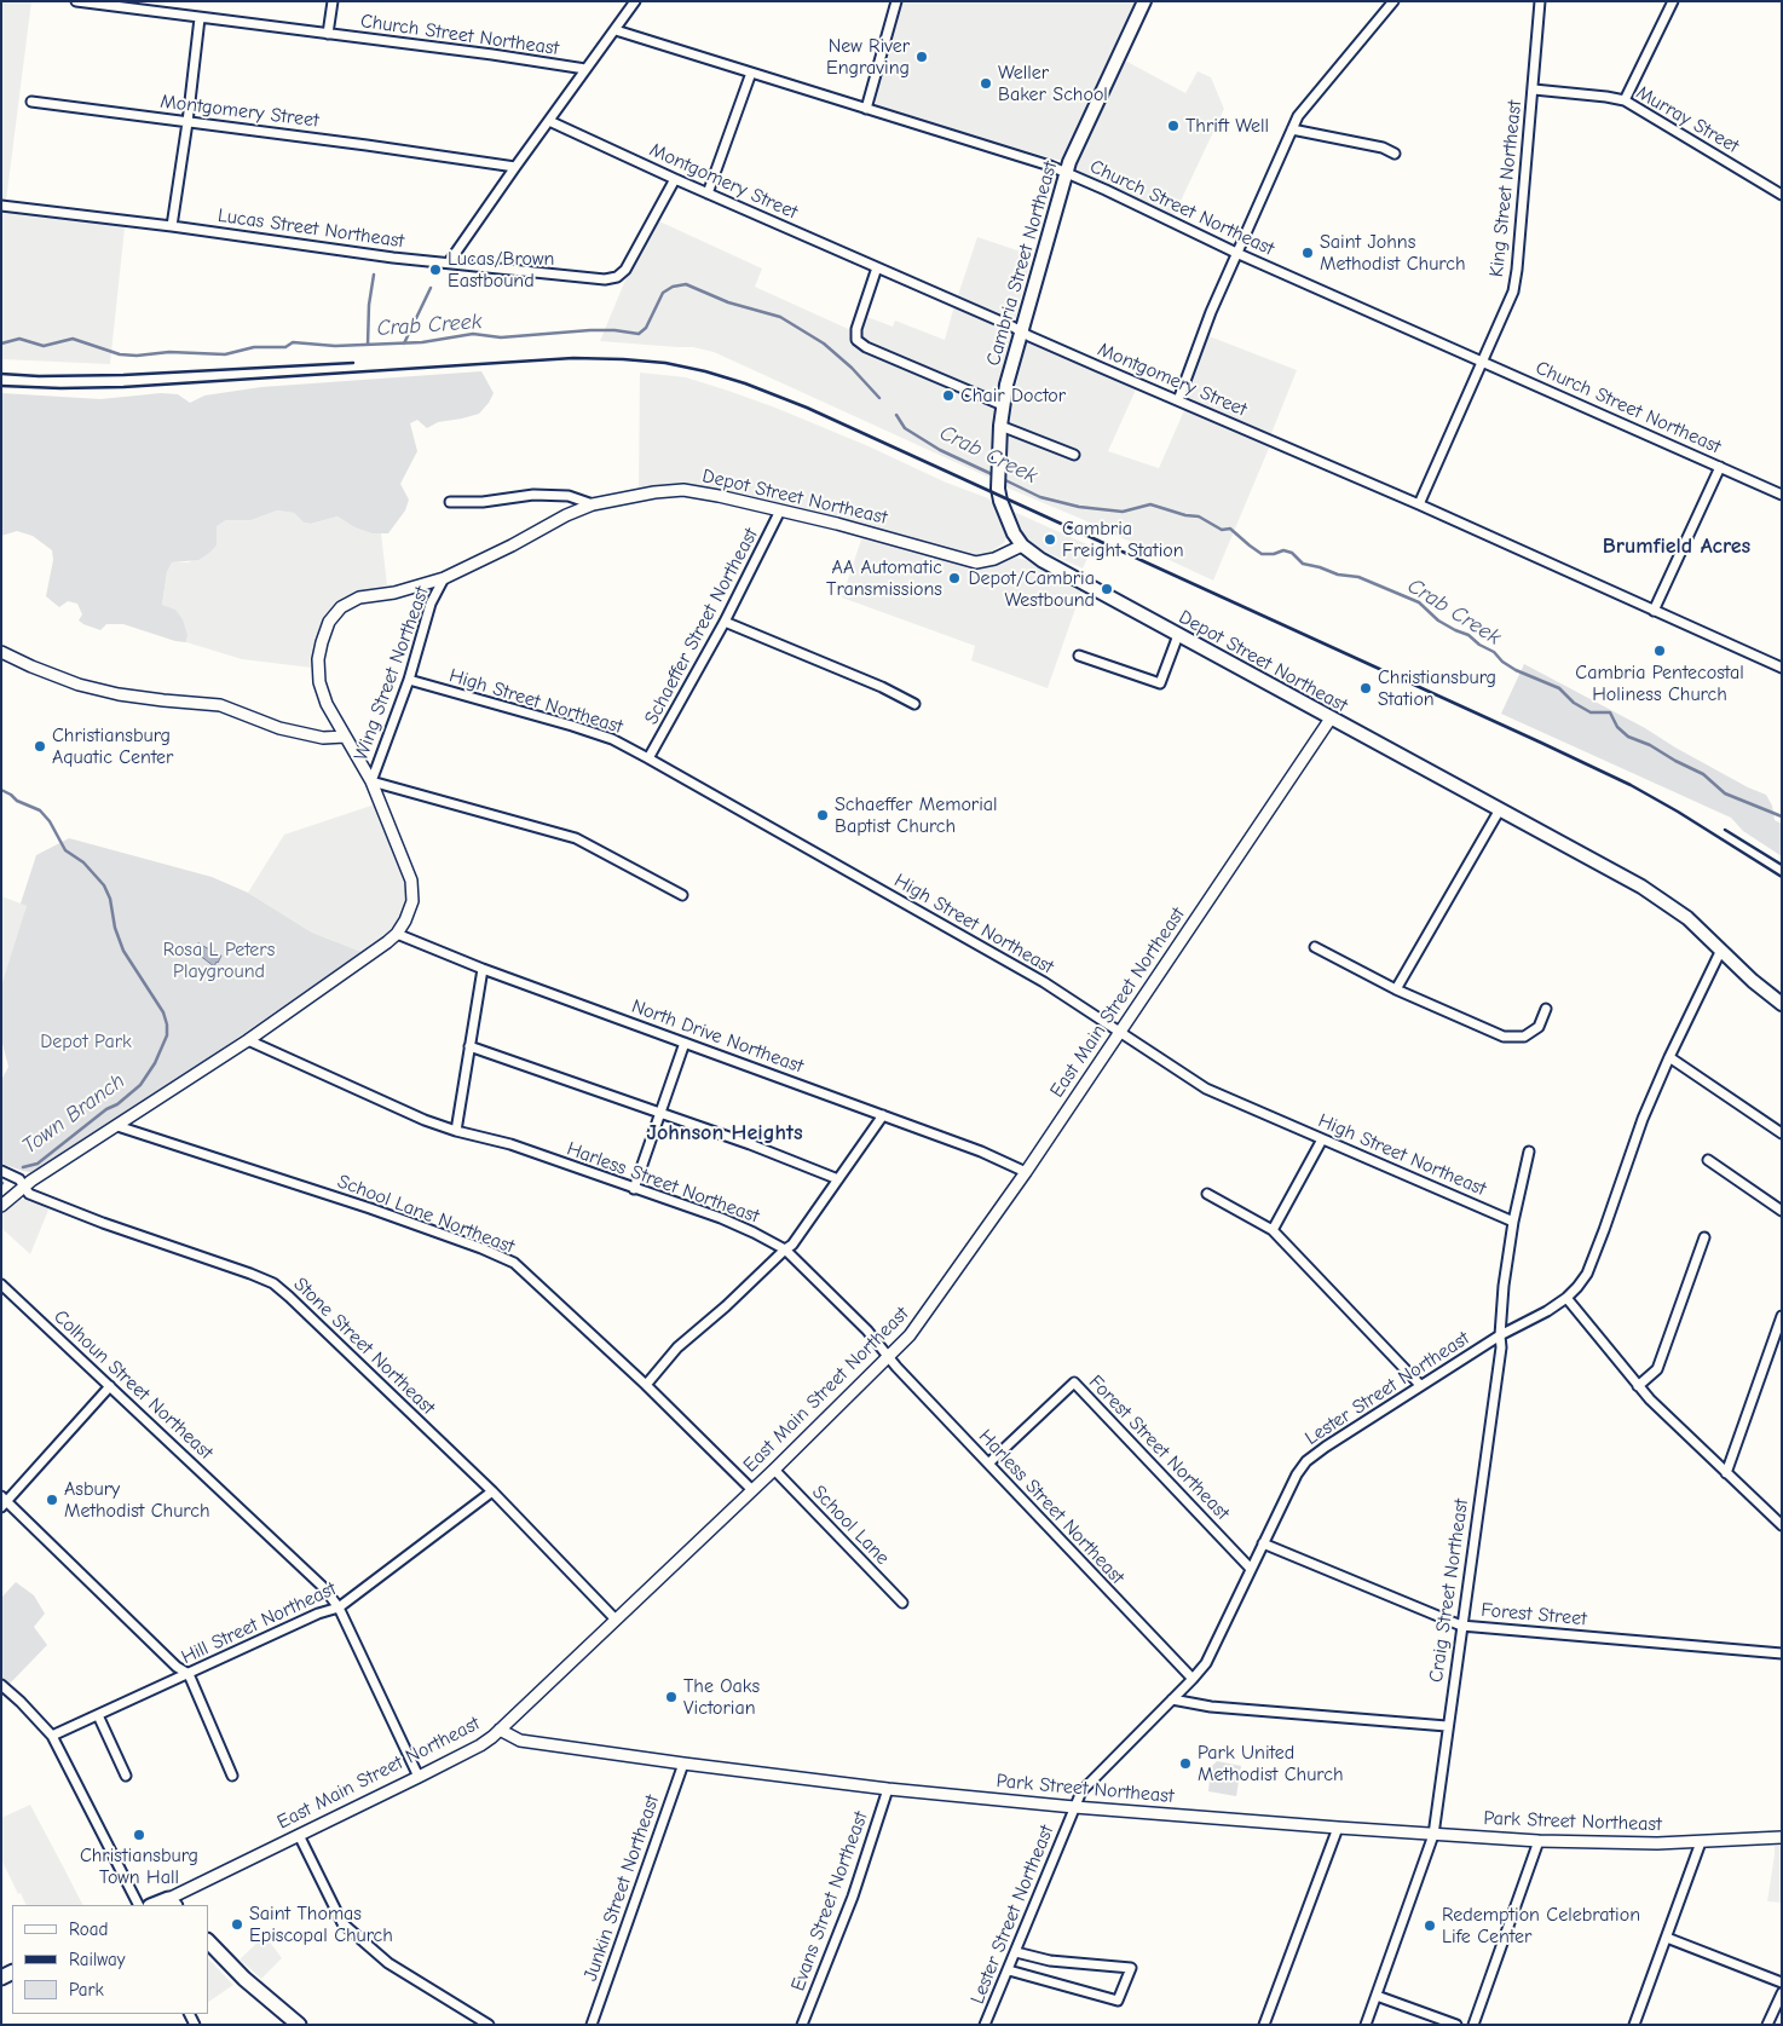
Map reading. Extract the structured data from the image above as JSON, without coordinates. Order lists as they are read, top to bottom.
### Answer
{
  "streets": {
    "main road": ["Cambria Street Northeast", "Depot Street Northeast"],
    "street": [
      "Church Street Northeast",
      "Montgomery Street",
      "Murray Street",
      "King Street Northeast",
      "Lucas Street Northeast",
      "Schaeffer Street Northeast",
      "Wing Street Northeast",
      "High Street Northeast",
      "East Main Street Northeast",
      "North Drive Northeast",
      "Harless Street Northeast",
      "School Lane Northeast",
      "Stone Street Northeast",
      "Colhoun Street Northeast",
      "Lester Street Northeast",
      "Forest Street Northeast",
      "School Lane",
      "Craig Street Northeast",
      "Forest Street",
      "Hill Street Northeast",
      "Park Street Northeast",
      "Junkin Street Northeast",
      "Evans Street Northeast"
    ]
  },
  "crossings": [
    ["Church Street Northeast", "King Street Northeast"],
    ["Church Street Northeast", "Cambria Street Northeast"],
    ["Montgomery Street", "King Street Northeast"],
    ["Montgomery Street", "Lucas Street Northeast"],
    ["Montgomery Street", "Cambria Street Northeast"],
    ["Murray Street", "King Street Northeast"],
    ["Cambria Street Northeast", "Depot Street Northeast"],
    ["Depot Street Northeast", "Schaeffer Street Northeast"],
    ["Depot Street Northeast", "Wing Street Northeast"],
    ["Depot Street Northeast", "East Main Street Northeast"],
    ["Depot Street Northeast", "North Drive Northeast"],
    ["Depot Street Northeast", "Harless Street Northeast"],
    ["Depot Street Northeast", "School Lane Northeast"],
    ["Depot Street Northeast", "Stone Street Northeast"],
    ["Depot Street Northeast", "Lester Street Northeast"],
    ["Schaeffer Street Northeast", "High Street Northeast"],
    ["Wing Street Northeast", "High Street Northeast"],
    ["High Street Northeast", "East Main Street Northeast"],
    ["High Street Northeast", "Craig Street Northeast"],
    ["East Main Street Northeast", "North Drive Northeast"],
    ["East Main Street Northeast", "Harless Street Northeast"],
    ["East Main Street Northeast", "School Lane Northeast"],
    ["East Main Street Northeast", "Stone Street Northeast"],
    ["East Main Street Northeast", "Colhoun Street Northeast"],
    ["East Main Street Northeast", "School Lane"],
    ["East Main Street Northeast", "Park Street Northeast"],
    ["Harless Street Northeast", "Lester Street Northeast"],
    ["Harless Street Northeast", "Forest Street Northeast"],
    ["Stone Street Northeast", "Hill Street Northeast"],
    ["Colhoun Street Northeast", "Hill Street Northeast"],
    ["Lester Street Northeast", "Forest Street Northeast"],
    ["Lester Street Northeast", "Craig Street Northeast"],
    ["Lester Street Northeast", "Forest Street"],
    ["Lester Street Northeast", "Park Street Northeast"],
    ["Craig Street Northeast", "Forest Street"],
    ["Craig Street Northeast", "Park Street Northeast"],
    ["Park Street Northeast", "Junkin Street Northeast"],
    ["Park Street Northeast", "Evans Street Northeast"]
  ],
  "districts": ["Brumfield Acres", "Johnson Heights"],
  "water": ["Crab Creek", "Town Branch"],
  "parks": ["Rosa L Peters Playground", "Depot Park"],
  "places": [
    "New River Engraving",
    "Weller Baker School",
    "Thrift Well",
    "Saint Johns Methodist Church",
    "Lucas/Brown Eastbound",
    "Chair Doctor",
    "Cambria Freight Station",
    "AA Automatic Transmissions",
    "Depot/Cambria Westbound",
    "Cambria Pentecostal Holiness Church",
    "Christiansburg Station",
    "Christiansburg Aquatic Center",
    "Schaeffer Memorial Baptist Church",
    "Asbury Methodist Church",
    "The Oaks Victorian",
    "Park United Methodist Church",
    "Christiansburg Town Hall",
    "Saint Thomas Episcopal Church",
    "Redemption Celebration Life Center"
  ],
  "legend": ["Road", "Railway", "Park"]
}
